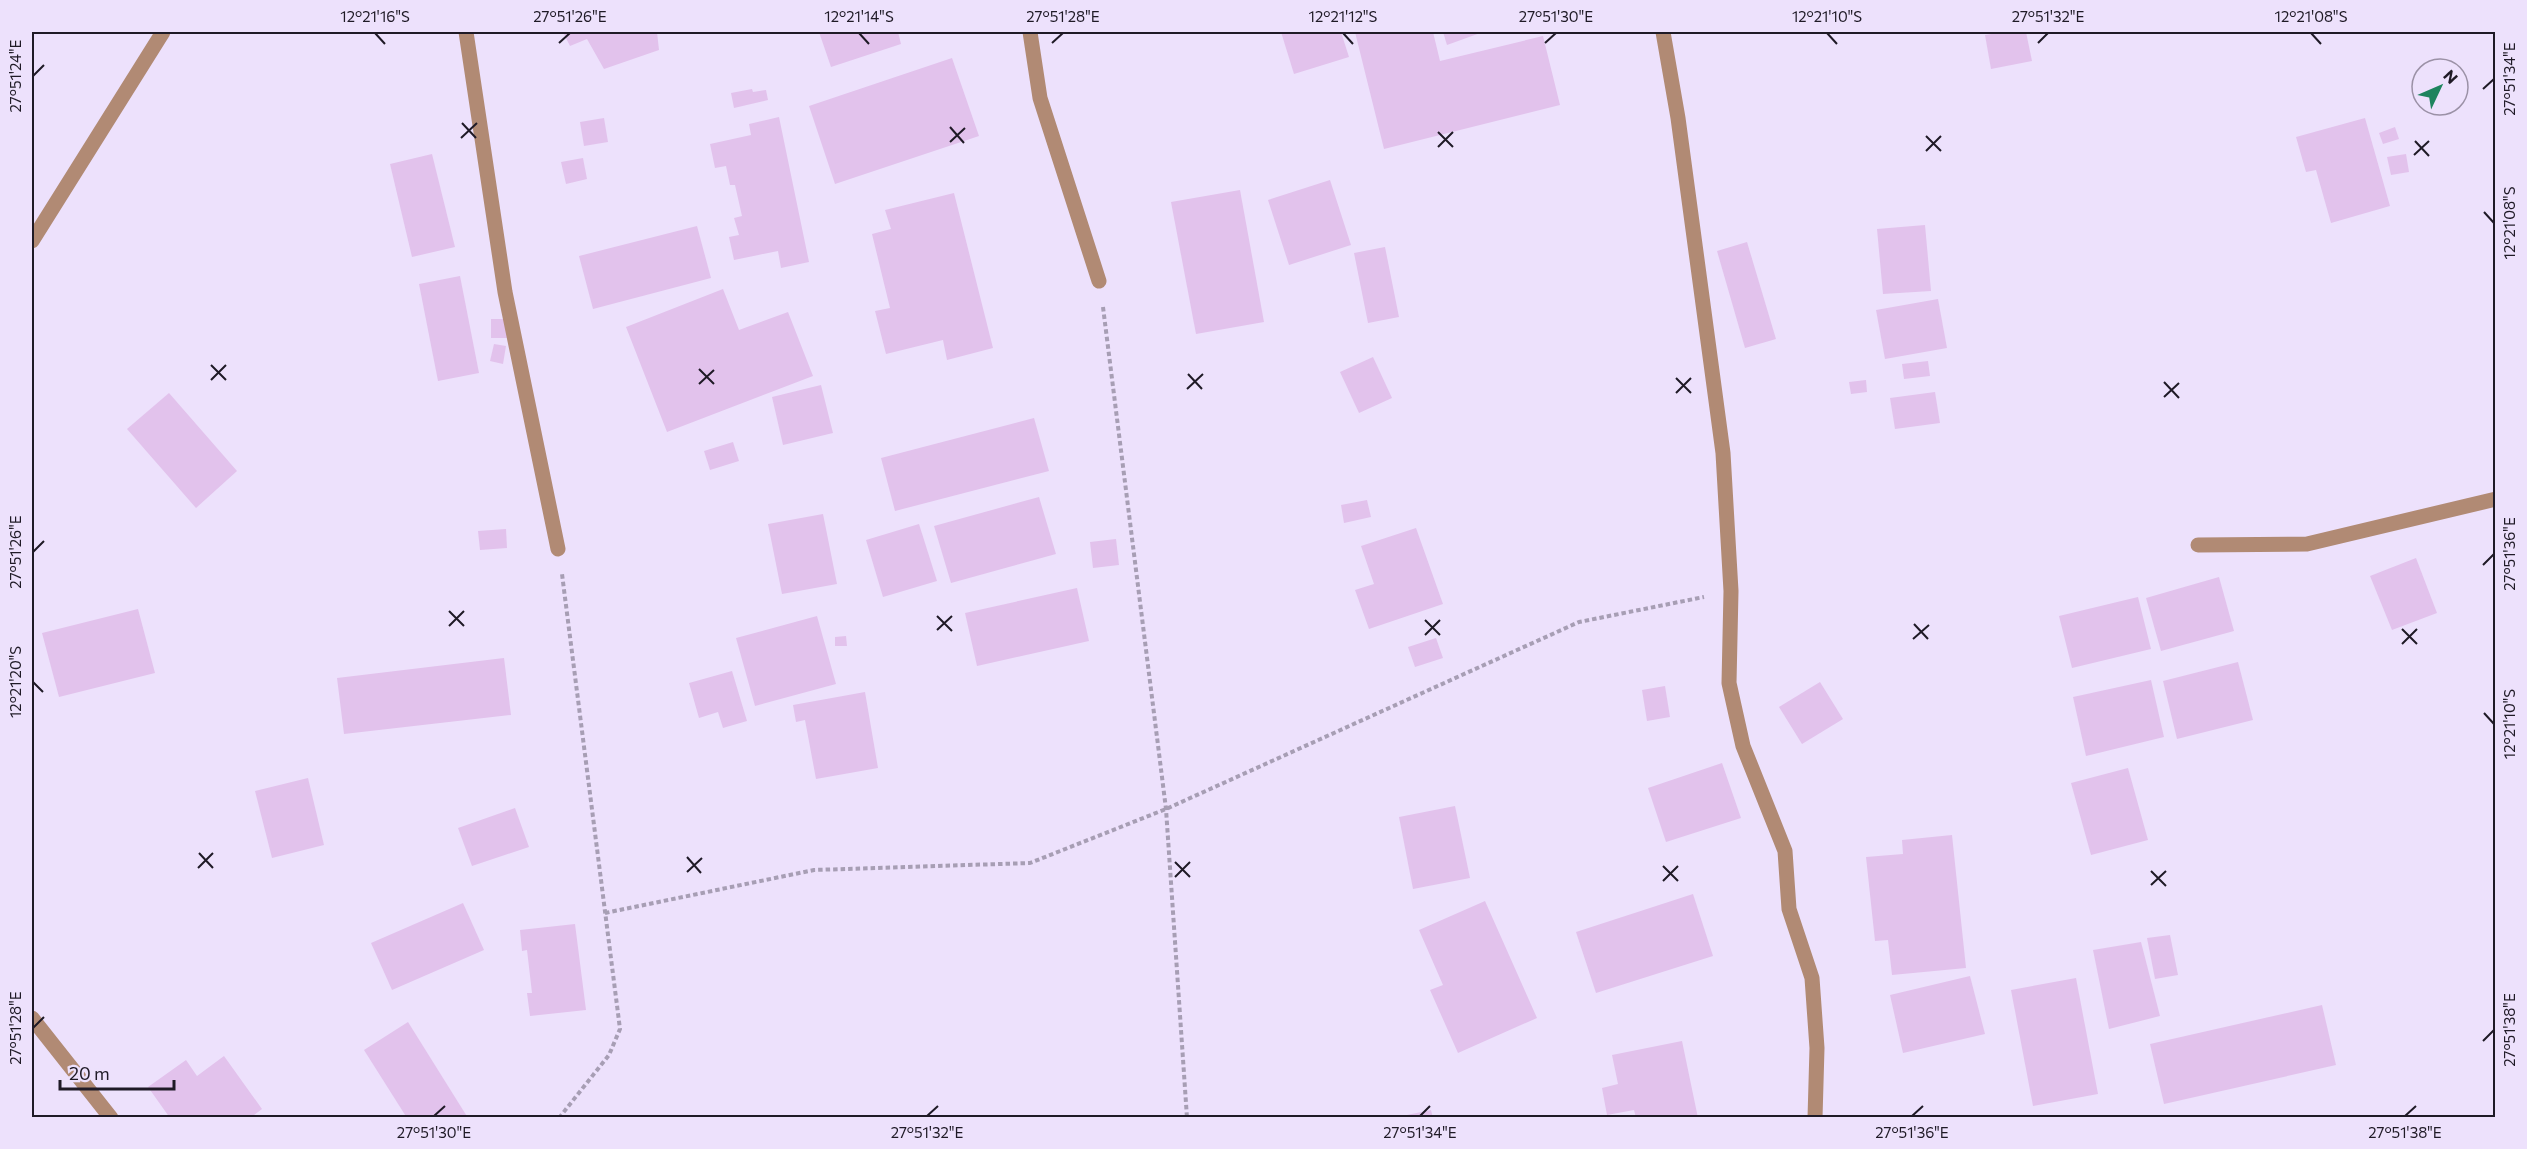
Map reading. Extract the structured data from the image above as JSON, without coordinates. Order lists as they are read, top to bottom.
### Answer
{
  "scale_bar": "20 m",
  "north": "top right",
  "coordinates": [
    "12°21'16\"S",
    "27°51'26\"E",
    "12°21'14\"S",
    "27°51'28\"E",
    "12°21'12\"S",
    "27°51'30\"E",
    "12°21'10\"S",
    "27°51'32\"E",
    "12°21'08\"S",
    "27°51'24\"E",
    "27°51'34\"E",
    "27°51'36\"E",
    "12°21'20\"S",
    "27°51'38\"E"
  ]
}
